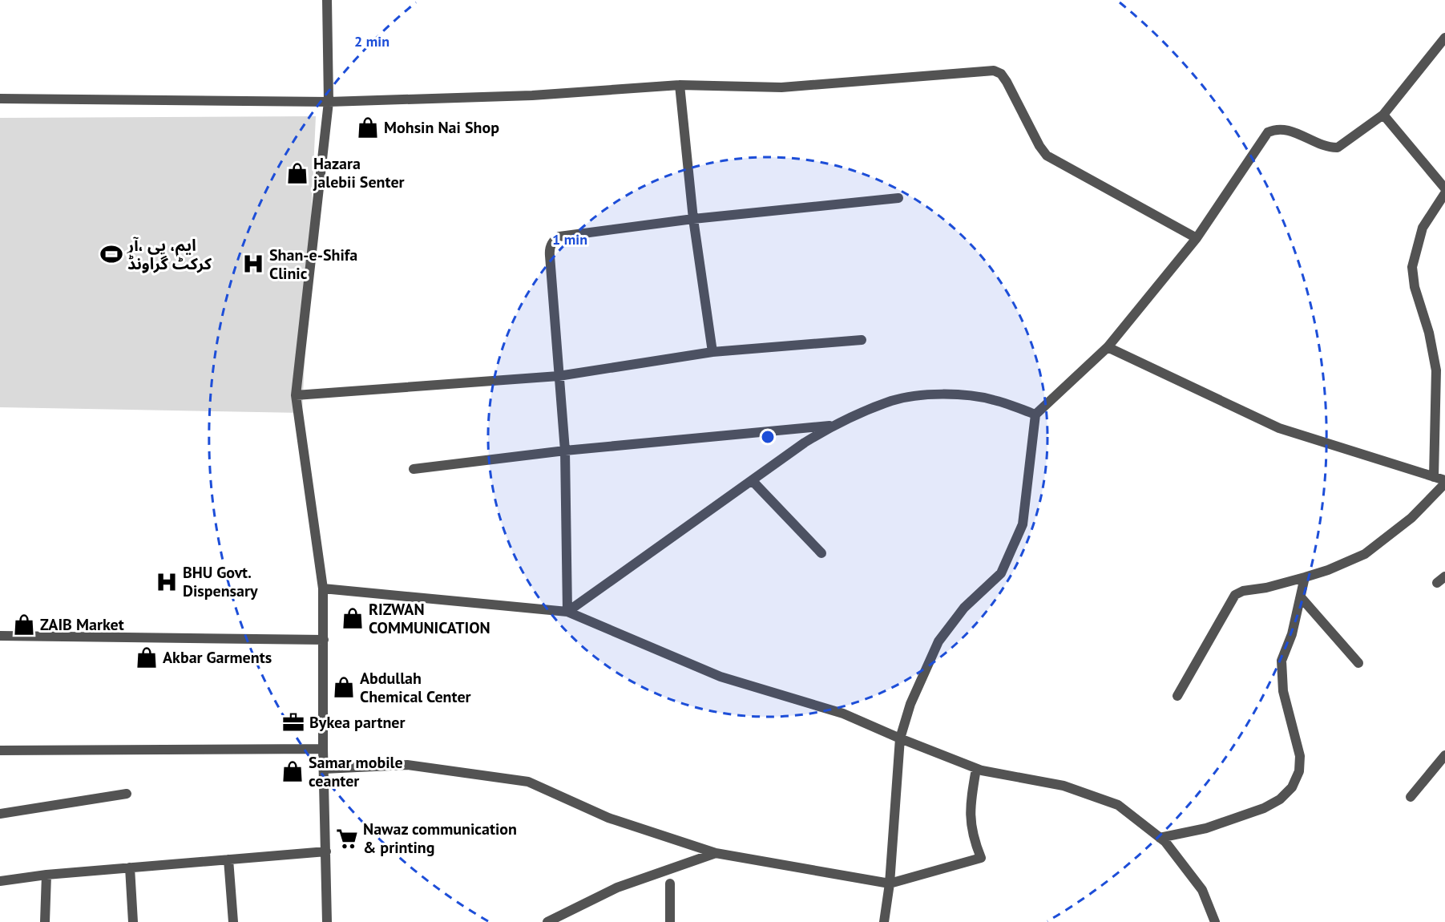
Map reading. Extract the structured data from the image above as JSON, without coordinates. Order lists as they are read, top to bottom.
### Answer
{
  "places": {
    "shop": [
      "Mohsin Nai Shop",
      "Hazara jalebii Senter",
      "RIZWAN COMMUNICATION",
      "ZAIB Market",
      "Akbar Garments",
      "Abdullah Chemical Center",
      "Samar mobile ceanter"
    ],
    "sports": ["ایم، پی ،آر کرکٹ گراونڈ"],
    "hospital": ["Shan-e-Shifa Clinic", "BHU Govt. Dispensary"],
    "office": ["Bykea partner"],
    "supermarket": ["Nawaz communication & printing"]
  },
  "rings": ["2 min", "1 min"]
}
